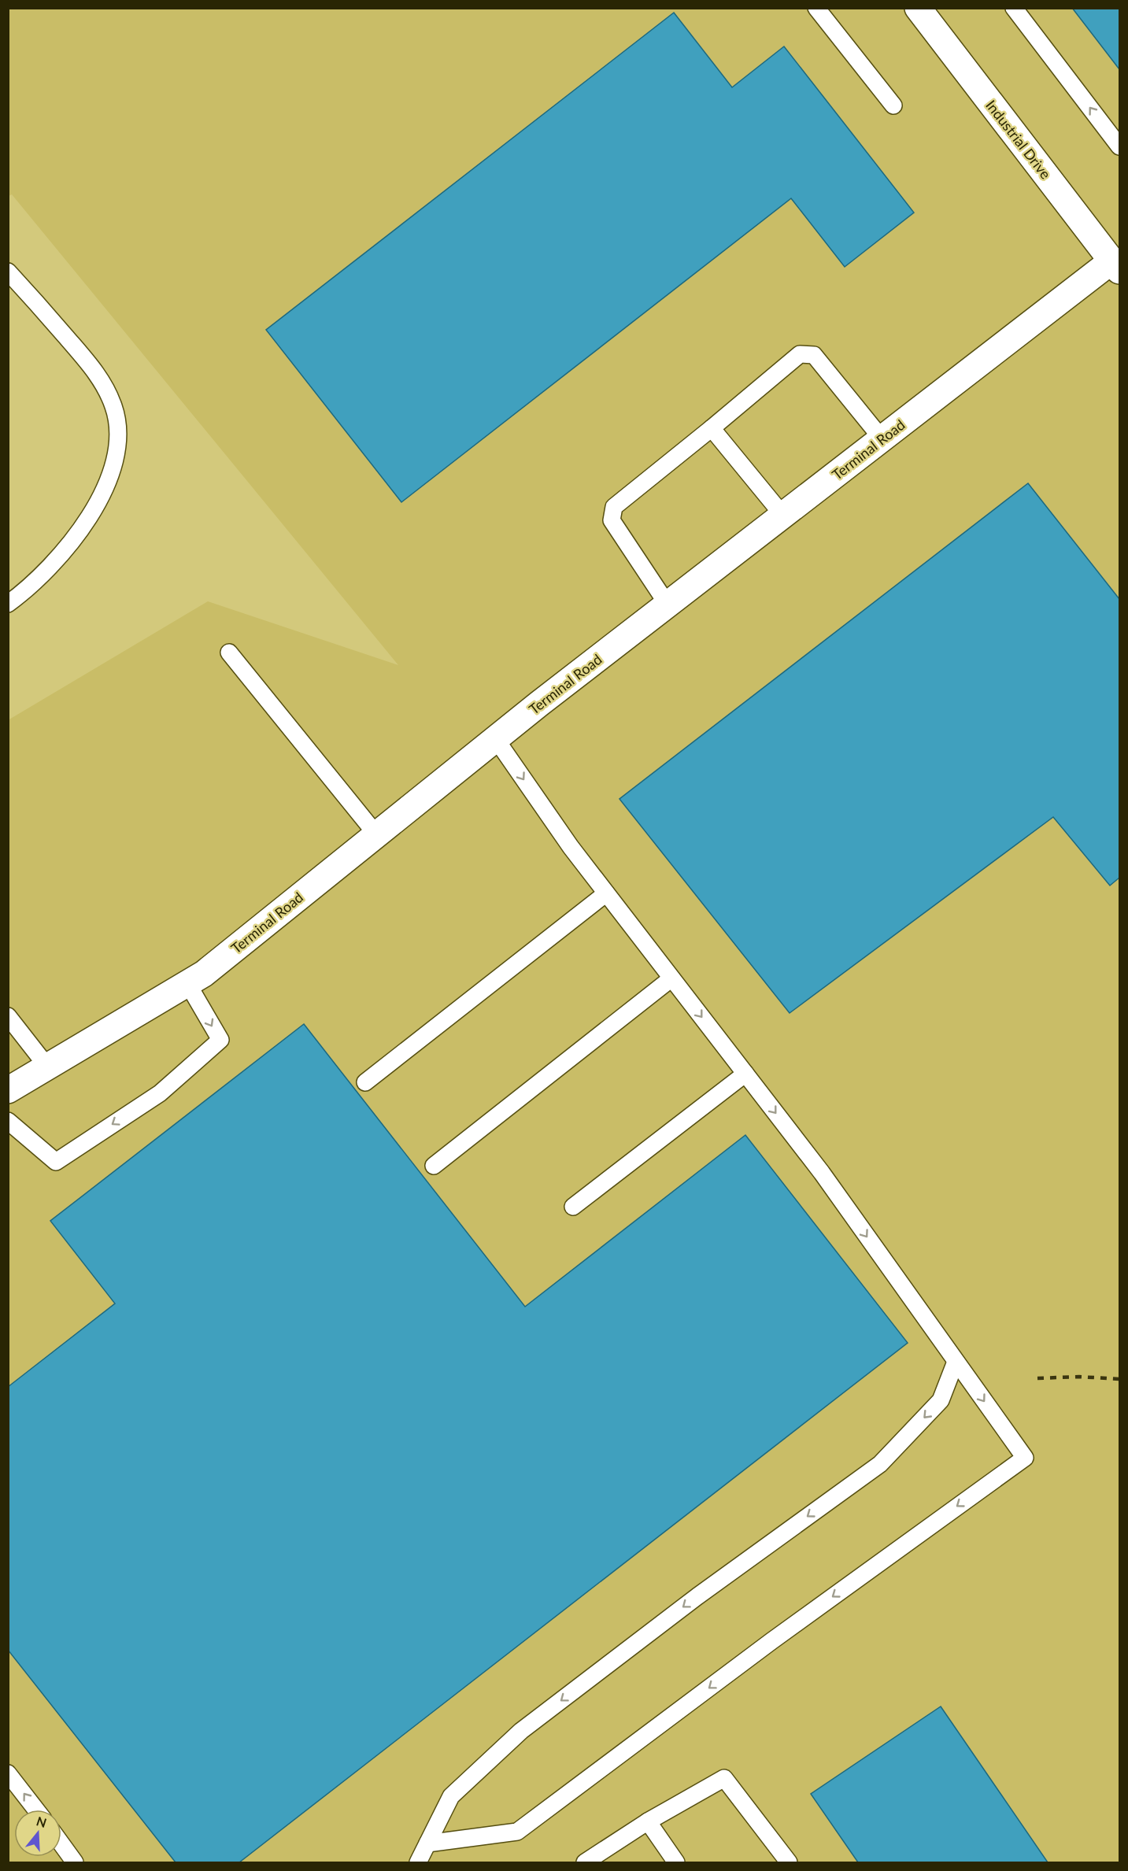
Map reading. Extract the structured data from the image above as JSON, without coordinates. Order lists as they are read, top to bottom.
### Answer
{
  "streets": {
    "street": ["Industrial Drive", "Terminal Road"]
  },
  "crossings": [
    ["Industrial Drive", "Terminal Road"]
  ],
  "north": "top"
}
